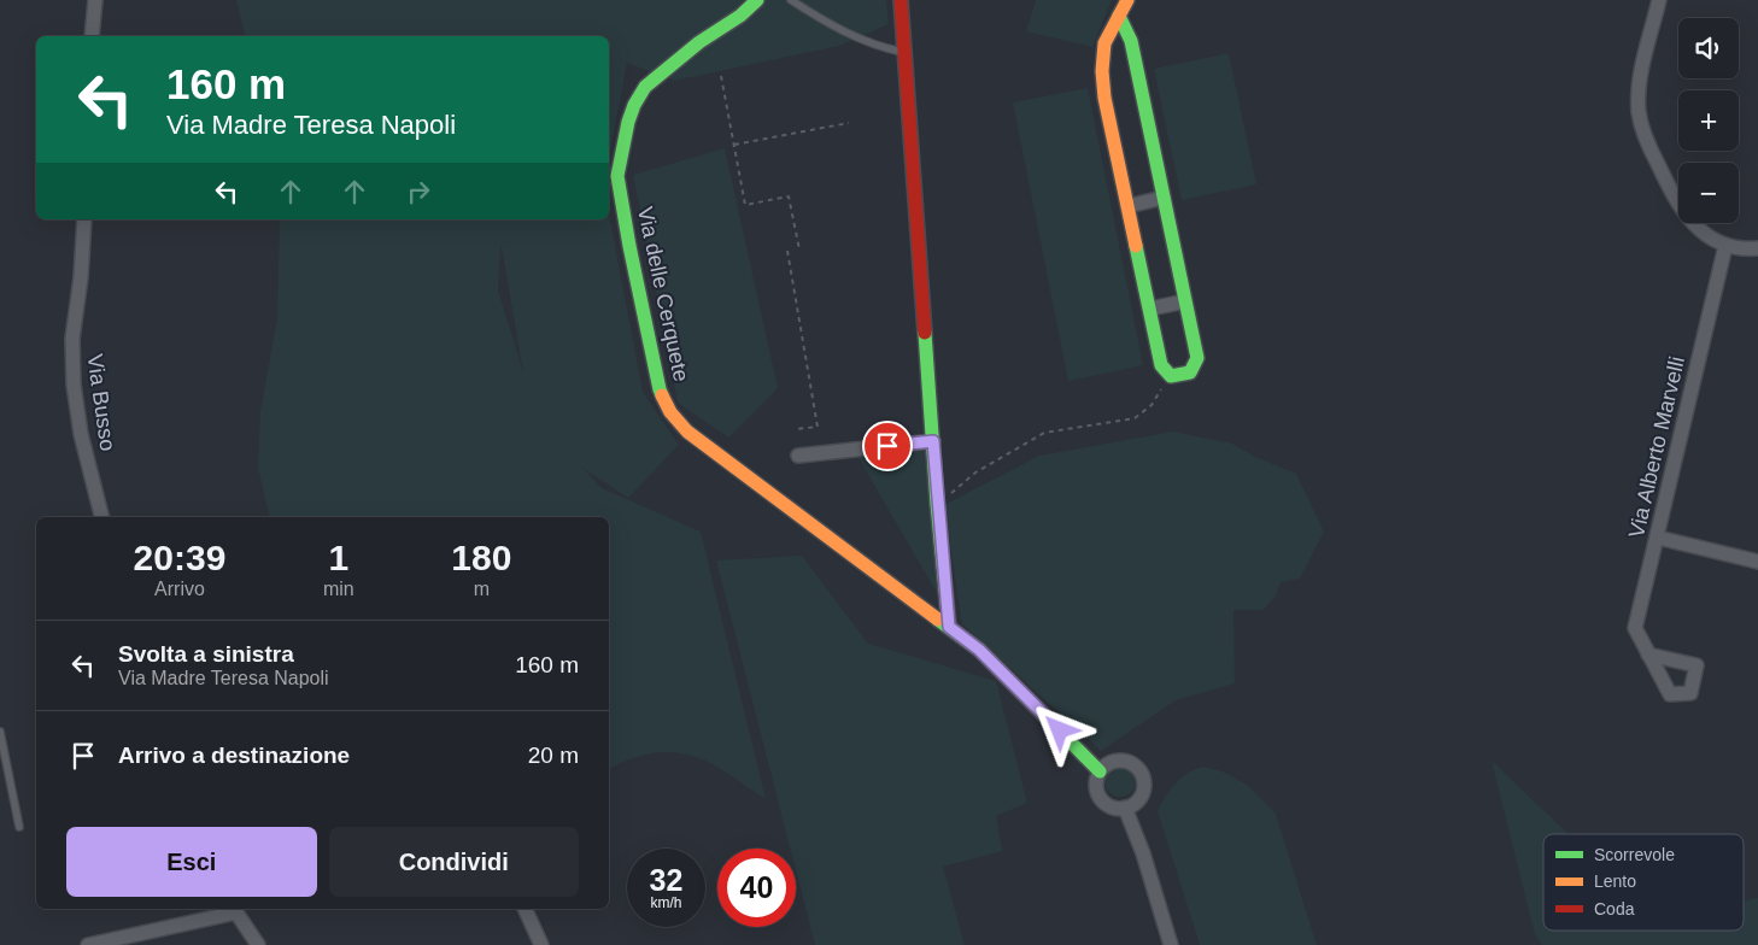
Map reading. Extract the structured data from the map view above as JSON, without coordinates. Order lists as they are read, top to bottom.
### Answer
{
  "streets": {
    "street": ["Via delle Cerquete", "Via Busso", "Via Alberto Marvelli"]
  },
  "legend": ["Scorrevole", "Lento", "Coda"],
  "page": {
    "map_buttons": ["+", "−"],
    "turn": ["160 m", "Via Madre Teresa Napoli"],
    "eta": [
      "20:39",
      "Arrivo",
      "1",
      "min",
      "180",
      "m"
    ],
    "list": [
      {
        "name": "Svolta a sinistra",
        "note": "Via Madre Teresa Napoli",
        "value": "160 m"
      },
      {
        "name": "Arrivo a destinazione",
        "value": "20 m"
      }
    ],
    "buttons": ["Esci", "Condividi"],
    "speed": "32 km/h",
    "limit": "40"
  }
}
